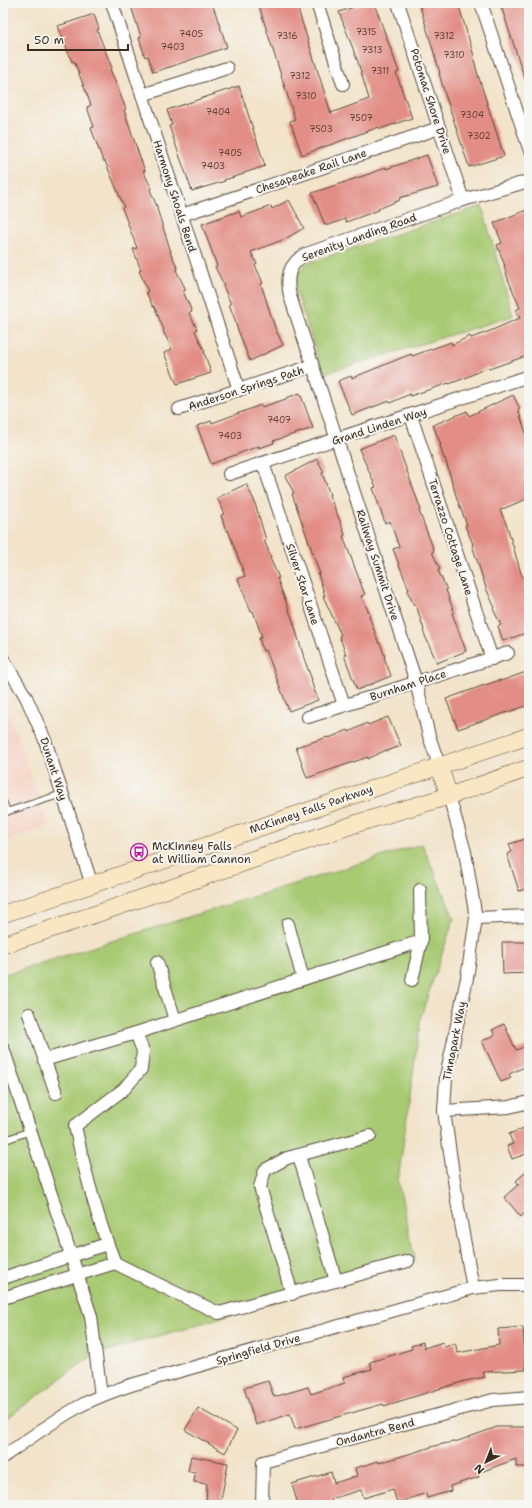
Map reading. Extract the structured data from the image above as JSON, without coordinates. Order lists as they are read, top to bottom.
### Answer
{
  "streets": {
    "main road": ["McKinney Falls Parkway"],
    "street": [
      "Potomac Shore Drive",
      "Chesapeake Rail Lane",
      "Harmony Shoals Bend",
      "Serenity Landing Road",
      "Anderson Springs Path",
      "Grand Linden Way",
      "Terrazzo Cottage Lane",
      "Railway Summit Drive",
      "Silver Star Lane",
      "Burnham Place",
      "Dunant Way",
      "Tinnapark Way",
      "Springfield Drive",
      "Ondantra Bend"
    ]
  },
  "crossings": [
    ["Potomac Shore Drive", "Chesapeake Rail Lane"],
    ["Potomac Shore Drive", "Serenity Landing Road"],
    ["Chesapeake Rail Lane", "Harmony Shoals Bend"],
    ["Harmony Shoals Bend", "Anderson Springs Path"],
    ["Serenity Landing Road", "Anderson Springs Path"],
    ["Serenity Landing Road", "Railway Summit Drive"],
    ["Anderson Springs Path", "Railway Summit Drive"],
    ["Grand Linden Way", "Terrazzo Cottage Lane"],
    ["Grand Linden Way", "Railway Summit Drive"],
    ["Grand Linden Way", "Silver Star Lane"],
    ["Terrazzo Cottage Lane", "Burnham Place"],
    ["Railway Summit Drive", "Burnham Place"],
    ["Railway Summit Drive", "McKinney Falls Parkway"],
    ["Silver Star Lane", "Burnham Place"],
    ["Dunant Way", "McKinney Falls Parkway"],
    ["Tinnapark Way", "Springfield Drive"]
  ],
  "places": {
    "bus stop": ["McKinney Falls at William Cannon"]
  },
  "house_numbers": [
    "7315",
    "7405",
    "7316",
    "7312",
    "7403",
    "7313",
    "7310",
    "7311",
    "7312",
    "7310",
    "7404",
    "7304",
    "7507",
    "7503",
    "7302",
    "7405",
    "7403",
    "7407",
    "7403"
  ],
  "scale_bar": "50 m",
  "north": "bottom left"
}
